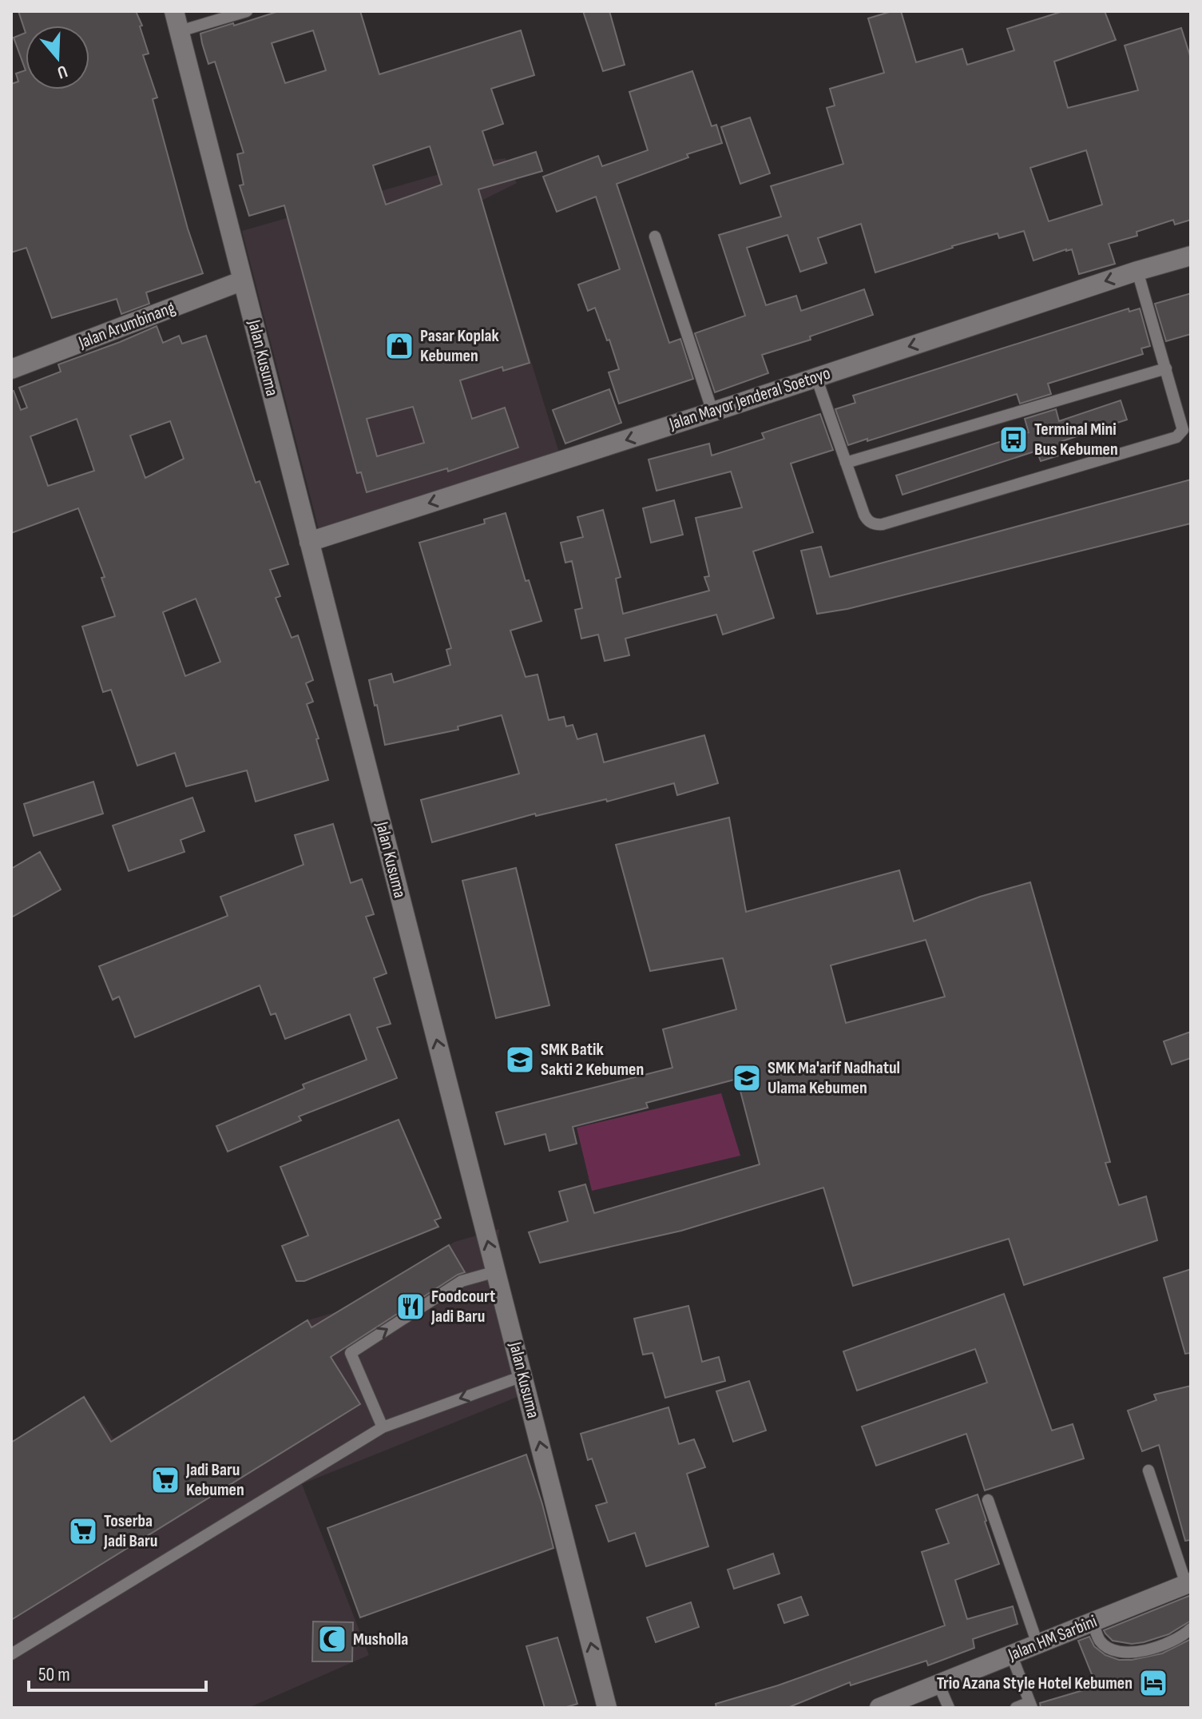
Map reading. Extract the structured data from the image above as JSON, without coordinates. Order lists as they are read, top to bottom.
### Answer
{
  "streets": {
    "main road": [
      "Jalan Arumbinang",
      "Jalan Kusuma",
      "Jalan Mayor Jenderal Soetoyo",
      "Jalan HM Sarbini"
    ]
  },
  "crossings": [
    ["Jalan Arumbinang", "Jalan Kusuma"],
    ["Jalan Kusuma", "Jalan Mayor Jenderal Soetoyo"]
  ],
  "one_way": ["Jalan Kusuma", "Jalan Mayor Jenderal Soetoyo"],
  "places": {
    "shop": ["Pasar Koplak Kebumen"],
    "bus stop": ["Terminal Mini Bus Kebumen"],
    "school or university": ["SMK Batik Sakti 2 Kebumen", "SMK Ma'arif Nadhatul Ulama Kebumen"],
    "restaurant": ["Foodcourt Jadi Baru"],
    "supermarket": ["Jadi Baru Kebumen", "Toserba Jadi Baru"],
    "mosque": ["Musholla"],
    "hotel": ["Trio Azana Style Hotel Kebumen"]
  },
  "scale_bar": "50 m",
  "north": "bottom"
}
